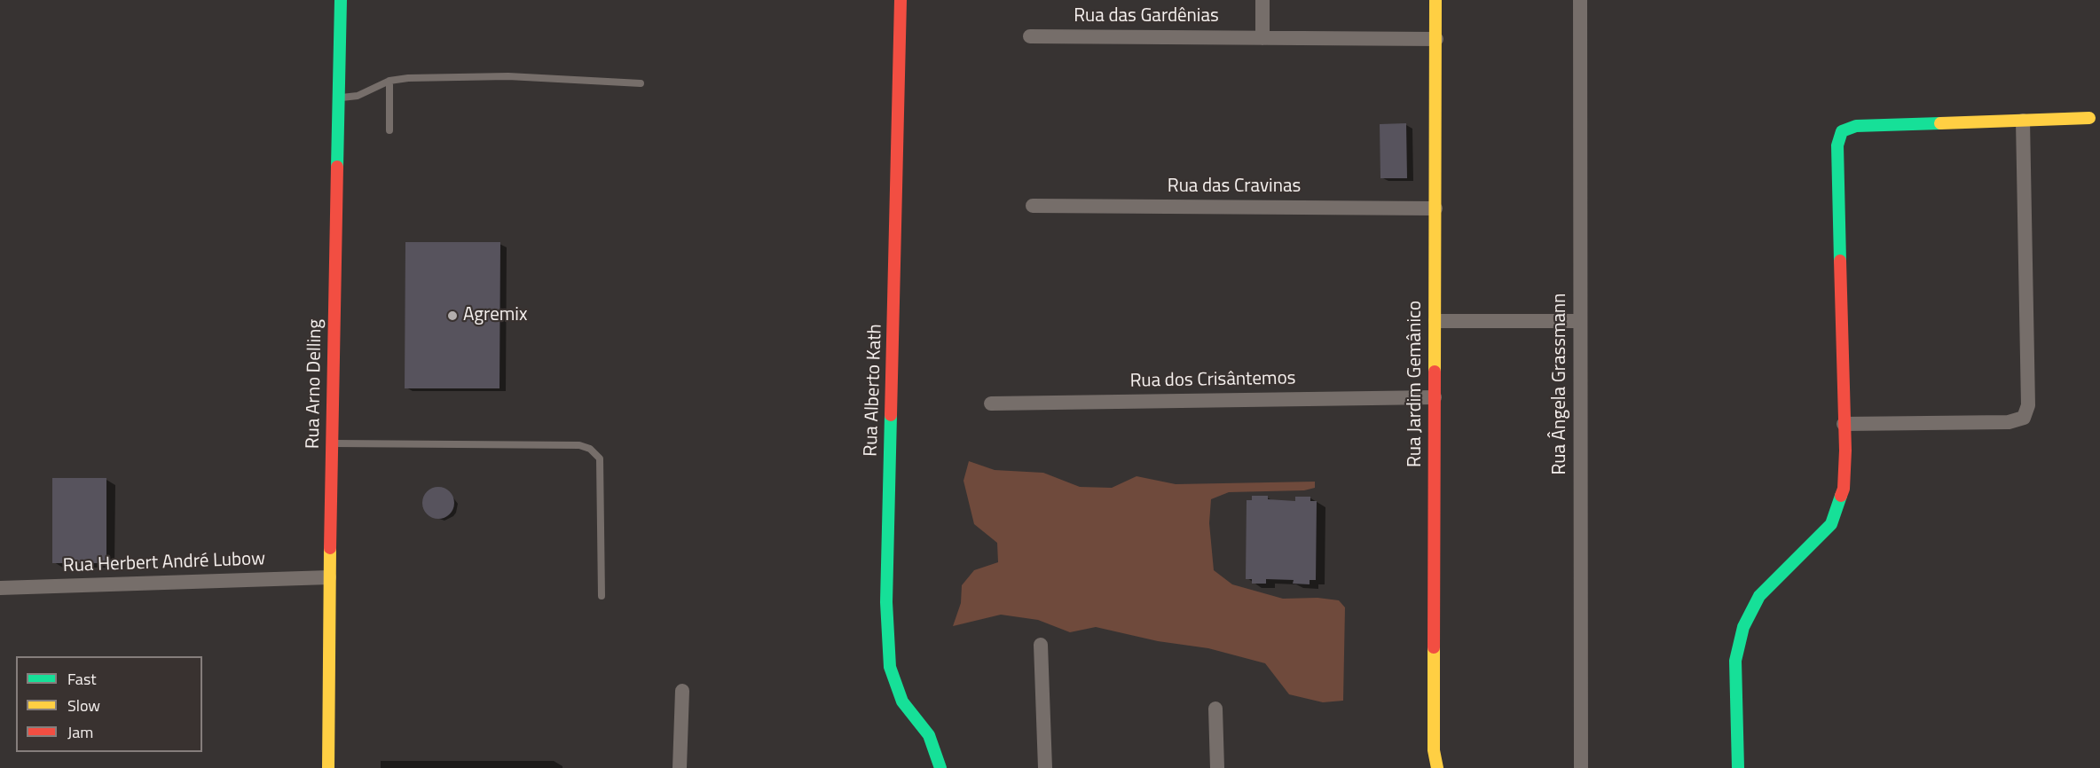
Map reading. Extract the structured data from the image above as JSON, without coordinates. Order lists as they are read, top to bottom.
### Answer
{
  "streets": {
    "street": [
      "Rua das Gardênias",
      "Rua das Cravinas",
      "Rua dos Crisântemos",
      "Rua Arno Delling",
      "Rua Jardim Gemânico",
      "Rua Ângela Grassmann",
      "Rua Alberto Kath",
      "Rua Herbert André Lubow"
    ]
  },
  "crossings": [
    ["Rua das Gardênias", "Rua Jardim Gemânico"],
    ["Rua das Cravinas", "Rua Jardim Gemânico"],
    ["Rua dos Crisântemos", "Rua Jardim Gemânico"],
    ["Rua Arno Delling", "Rua Herbert André Lubow"]
  ],
  "places": ["Agremix"],
  "legend": ["Fast", "Slow", "Jam"]
}
